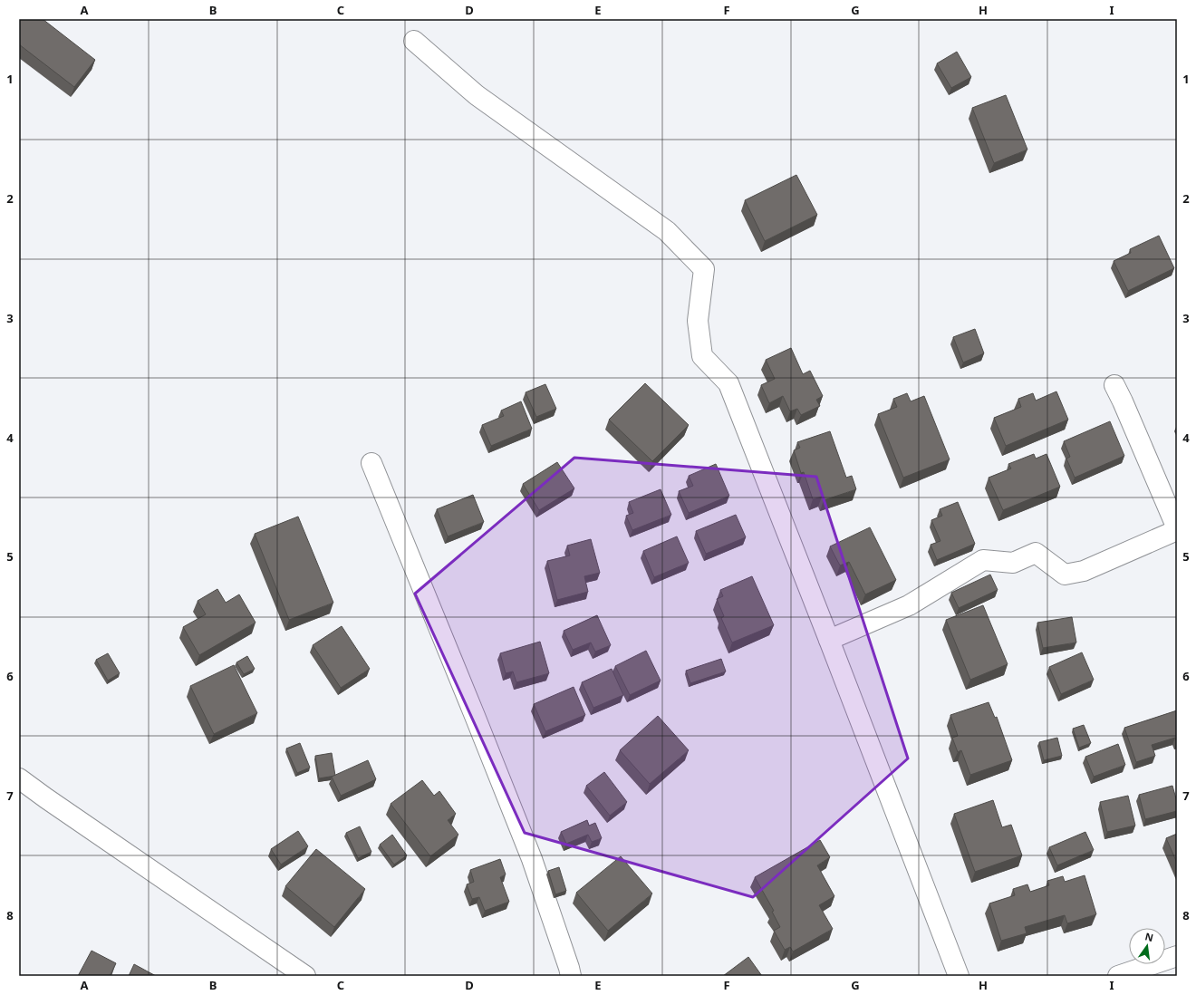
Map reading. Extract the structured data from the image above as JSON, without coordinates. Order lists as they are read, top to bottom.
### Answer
{
  "north": "top",
  "grid": {
    "columns": [
      "A",
      "B",
      "C",
      "D",
      "E",
      "F",
      "G",
      "H",
      "I"
    ],
    "rows": [
      "1",
      "2",
      "3",
      "4",
      "5",
      "6",
      "7",
      "8"
    ]
  }
}
